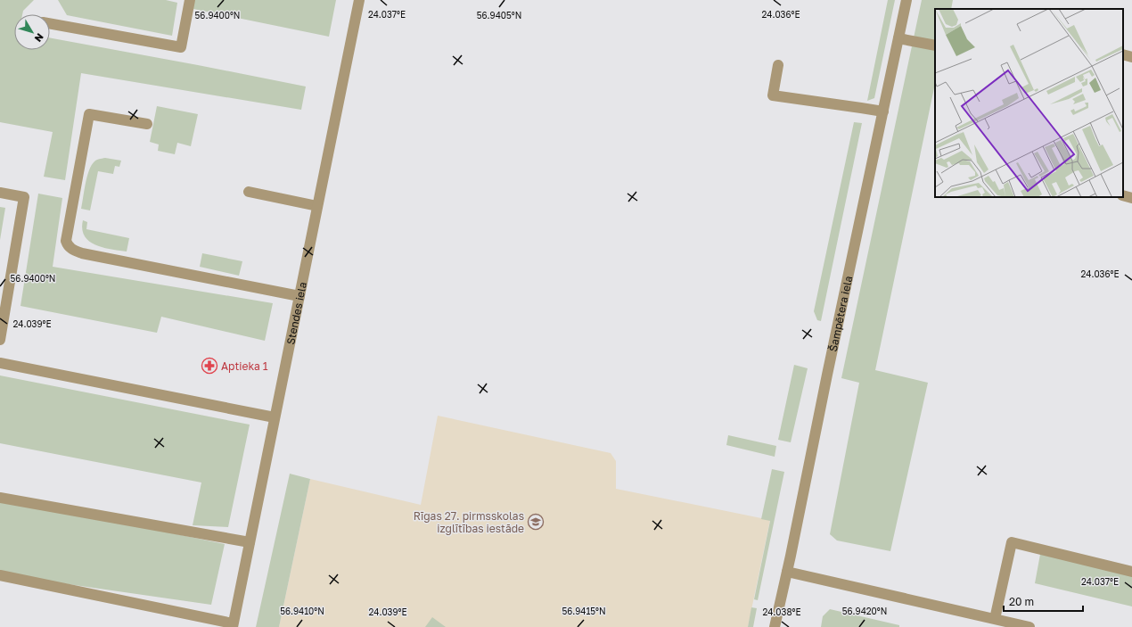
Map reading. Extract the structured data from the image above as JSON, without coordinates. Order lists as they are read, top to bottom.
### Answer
{
  "streets": {
    "street": ["Stendes iela", "Šampētera iela"]
  },
  "places": {
    "pharmacy": ["Aptieka 1"],
    "school or university": ["Rīgas 27. pirmsskolas izglītības iestāde"]
  },
  "scale_bar": "20 m",
  "north": "bottom right",
  "coordinates": [
    "24.037°E",
    "24.036°E",
    "56.9400°N",
    "56.9405°N",
    "24.039°E",
    "56.9410°N",
    "56.9415°N",
    "56.9420°N",
    "24.038°E"
  ]
}
